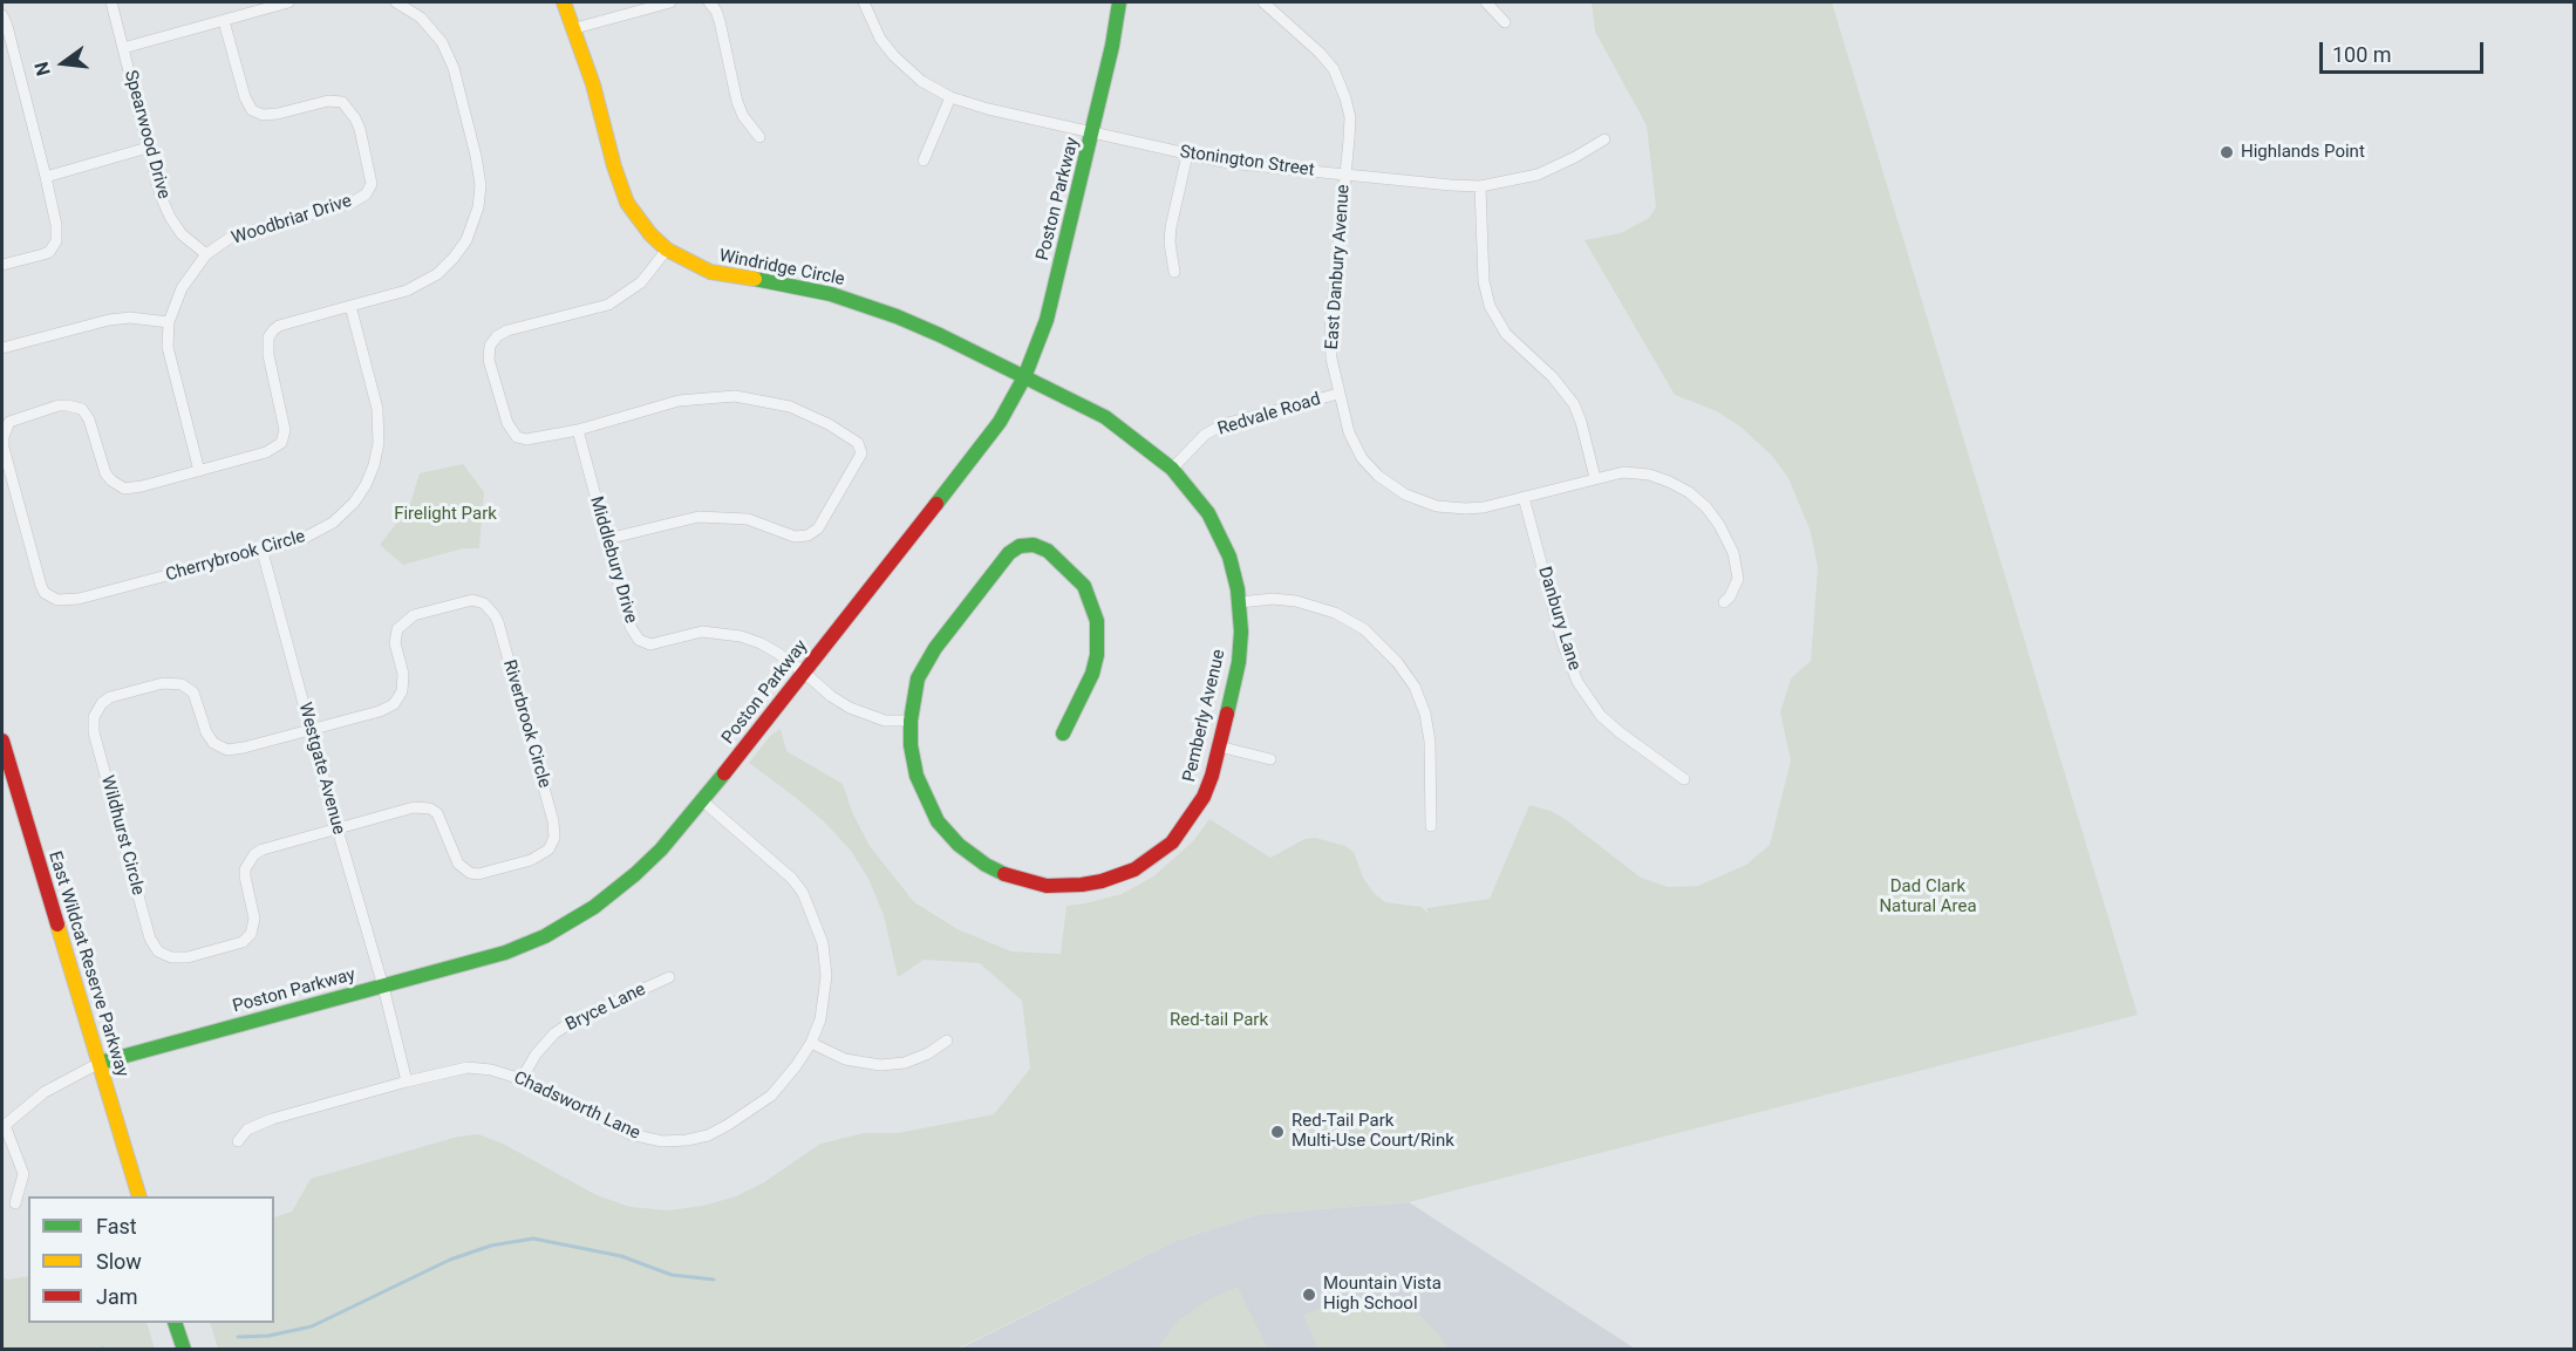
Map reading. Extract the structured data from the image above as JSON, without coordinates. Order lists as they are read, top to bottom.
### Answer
{
  "streets": {
    "street": [
      "Spearwood Drive",
      "Stonington Street",
      "Poston Parkway",
      "Woodbriar Drive",
      "East Danbury Avenue",
      "Windridge Circle",
      "Redvale Road",
      "Cherrybrook Circle",
      "Middlebury Drive",
      "Danbury Lane",
      "Pemberly Avenue",
      "Riverbrook Circle",
      "Westgate Avenue",
      "Wildhurst Circle",
      "East Wildcat Reserve Parkway",
      "Bryce Lane",
      "Chadsworth Lane"
    ]
  },
  "crossings": [
    ["Spearwood Drive", "Woodbriar Drive"],
    ["Stonington Street", "Poston Parkway"],
    ["Stonington Street", "East Danbury Avenue"],
    ["Poston Parkway", "Windridge Circle"],
    ["Poston Parkway", "Middlebury Drive"],
    ["Poston Parkway", "Pemberly Avenue"],
    ["Poston Parkway", "Westgate Avenue"],
    ["Poston Parkway", "East Wildcat Reserve Parkway"],
    ["Poston Parkway", "Chadsworth Lane"],
    ["Woodbriar Drive", "Cherrybrook Circle"],
    ["East Danbury Avenue", "Redvale Road"],
    ["East Danbury Avenue", "Danbury Lane"],
    ["Windridge Circle", "Pemberly Avenue"],
    ["Redvale Road", "Pemberly Avenue"],
    ["Cherrybrook Circle", "Westgate Avenue"],
    ["Riverbrook Circle", "Westgate Avenue"],
    ["Riverbrook Circle", "Wildhurst Circle"],
    ["Westgate Avenue", "Wildhurst Circle"],
    ["Westgate Avenue", "Chadsworth Lane"],
    ["Bryce Lane", "Chadsworth Lane"]
  ],
  "parks": ["Firelight Park", "Dad Clark Natural Area", "Red-tail Park"],
  "places": ["Highlands Point", "Red-Tail Park Multi-Use Court/Rink", "Mountain Vista High School"],
  "legend": ["Fast", "Slow", "Jam"],
  "scale_bar": "100 m",
  "north": "left"
}
